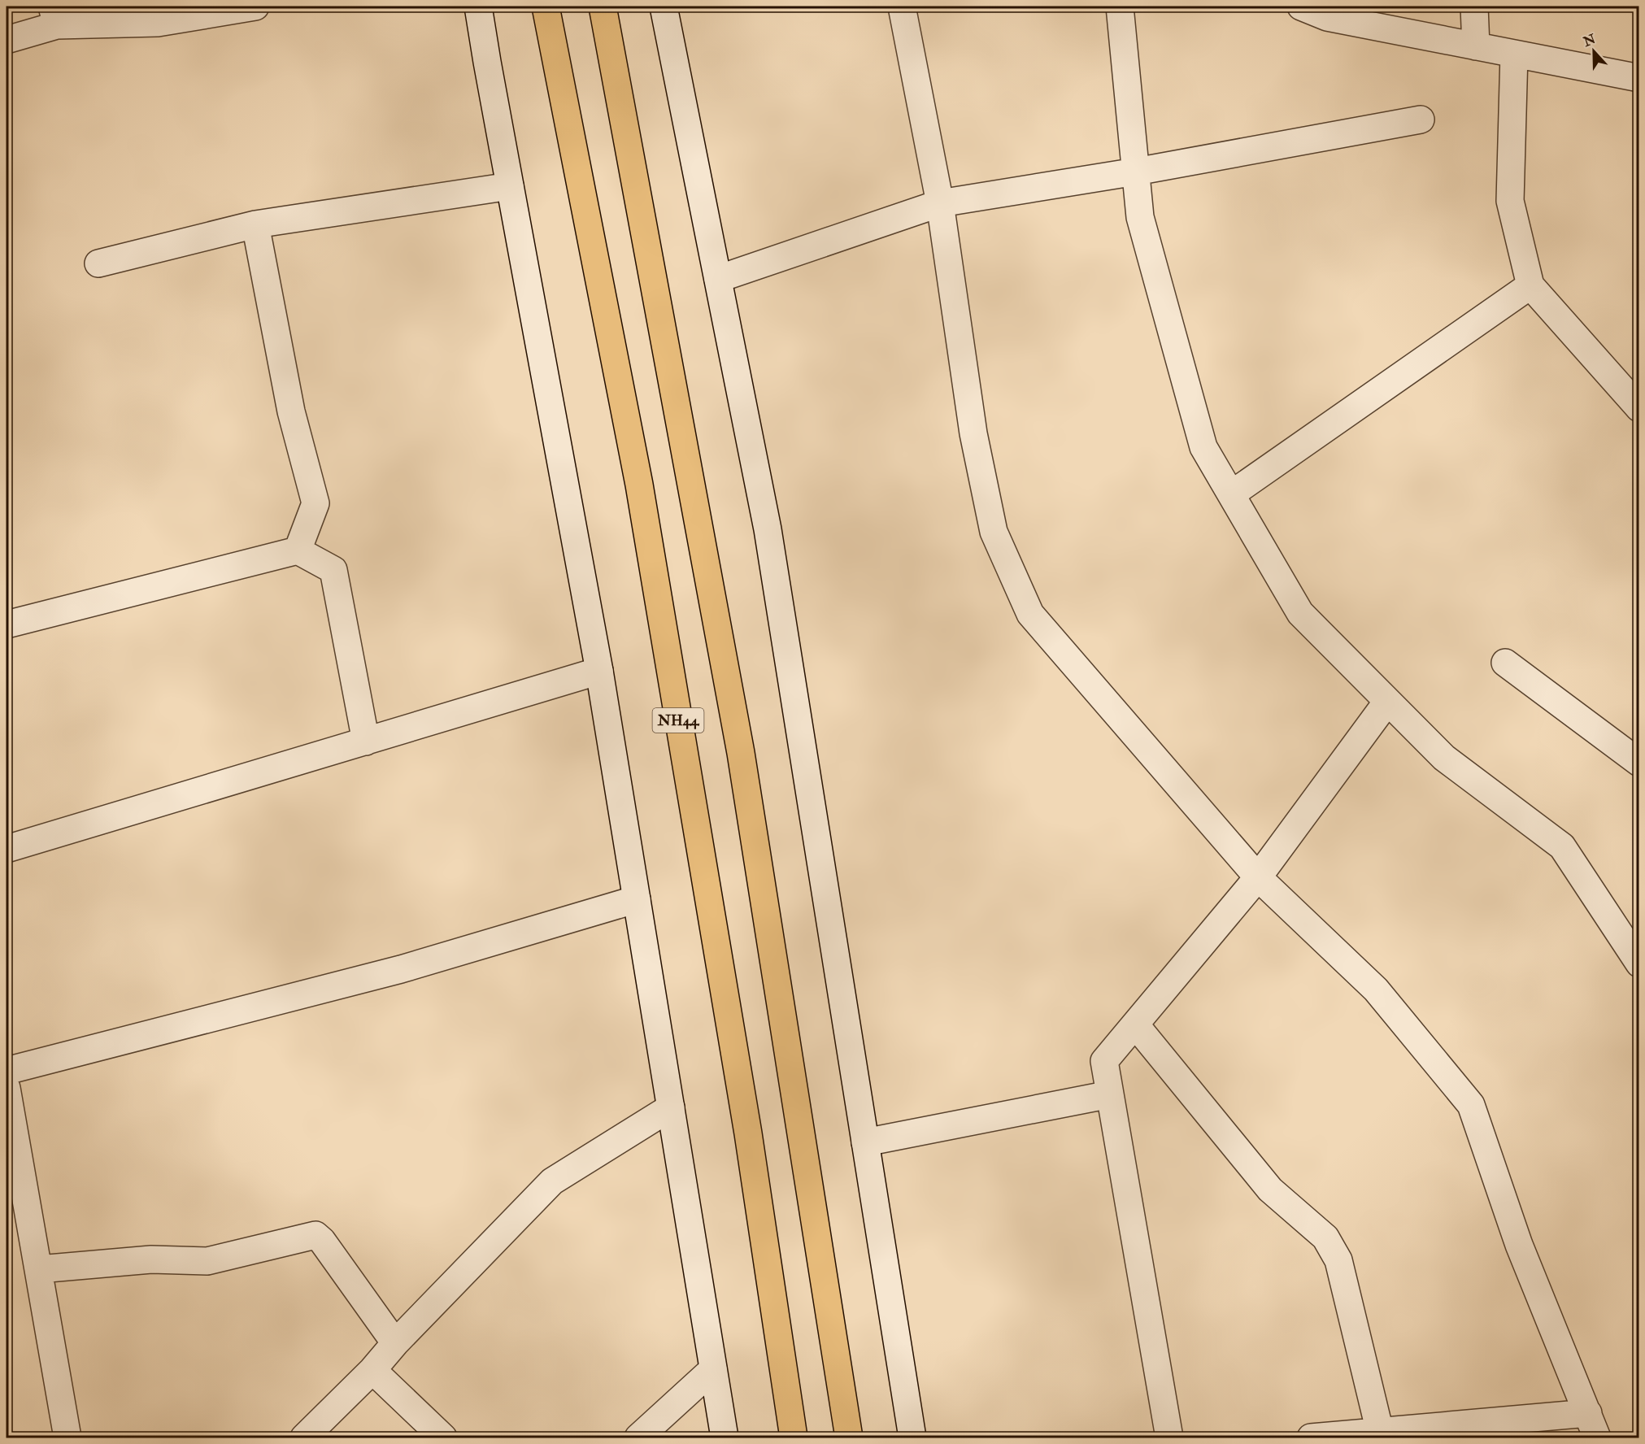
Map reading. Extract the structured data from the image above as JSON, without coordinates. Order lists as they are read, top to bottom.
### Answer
{
  "streets": {
    "highway": ["NH44"]
  },
  "north": "top"
}
